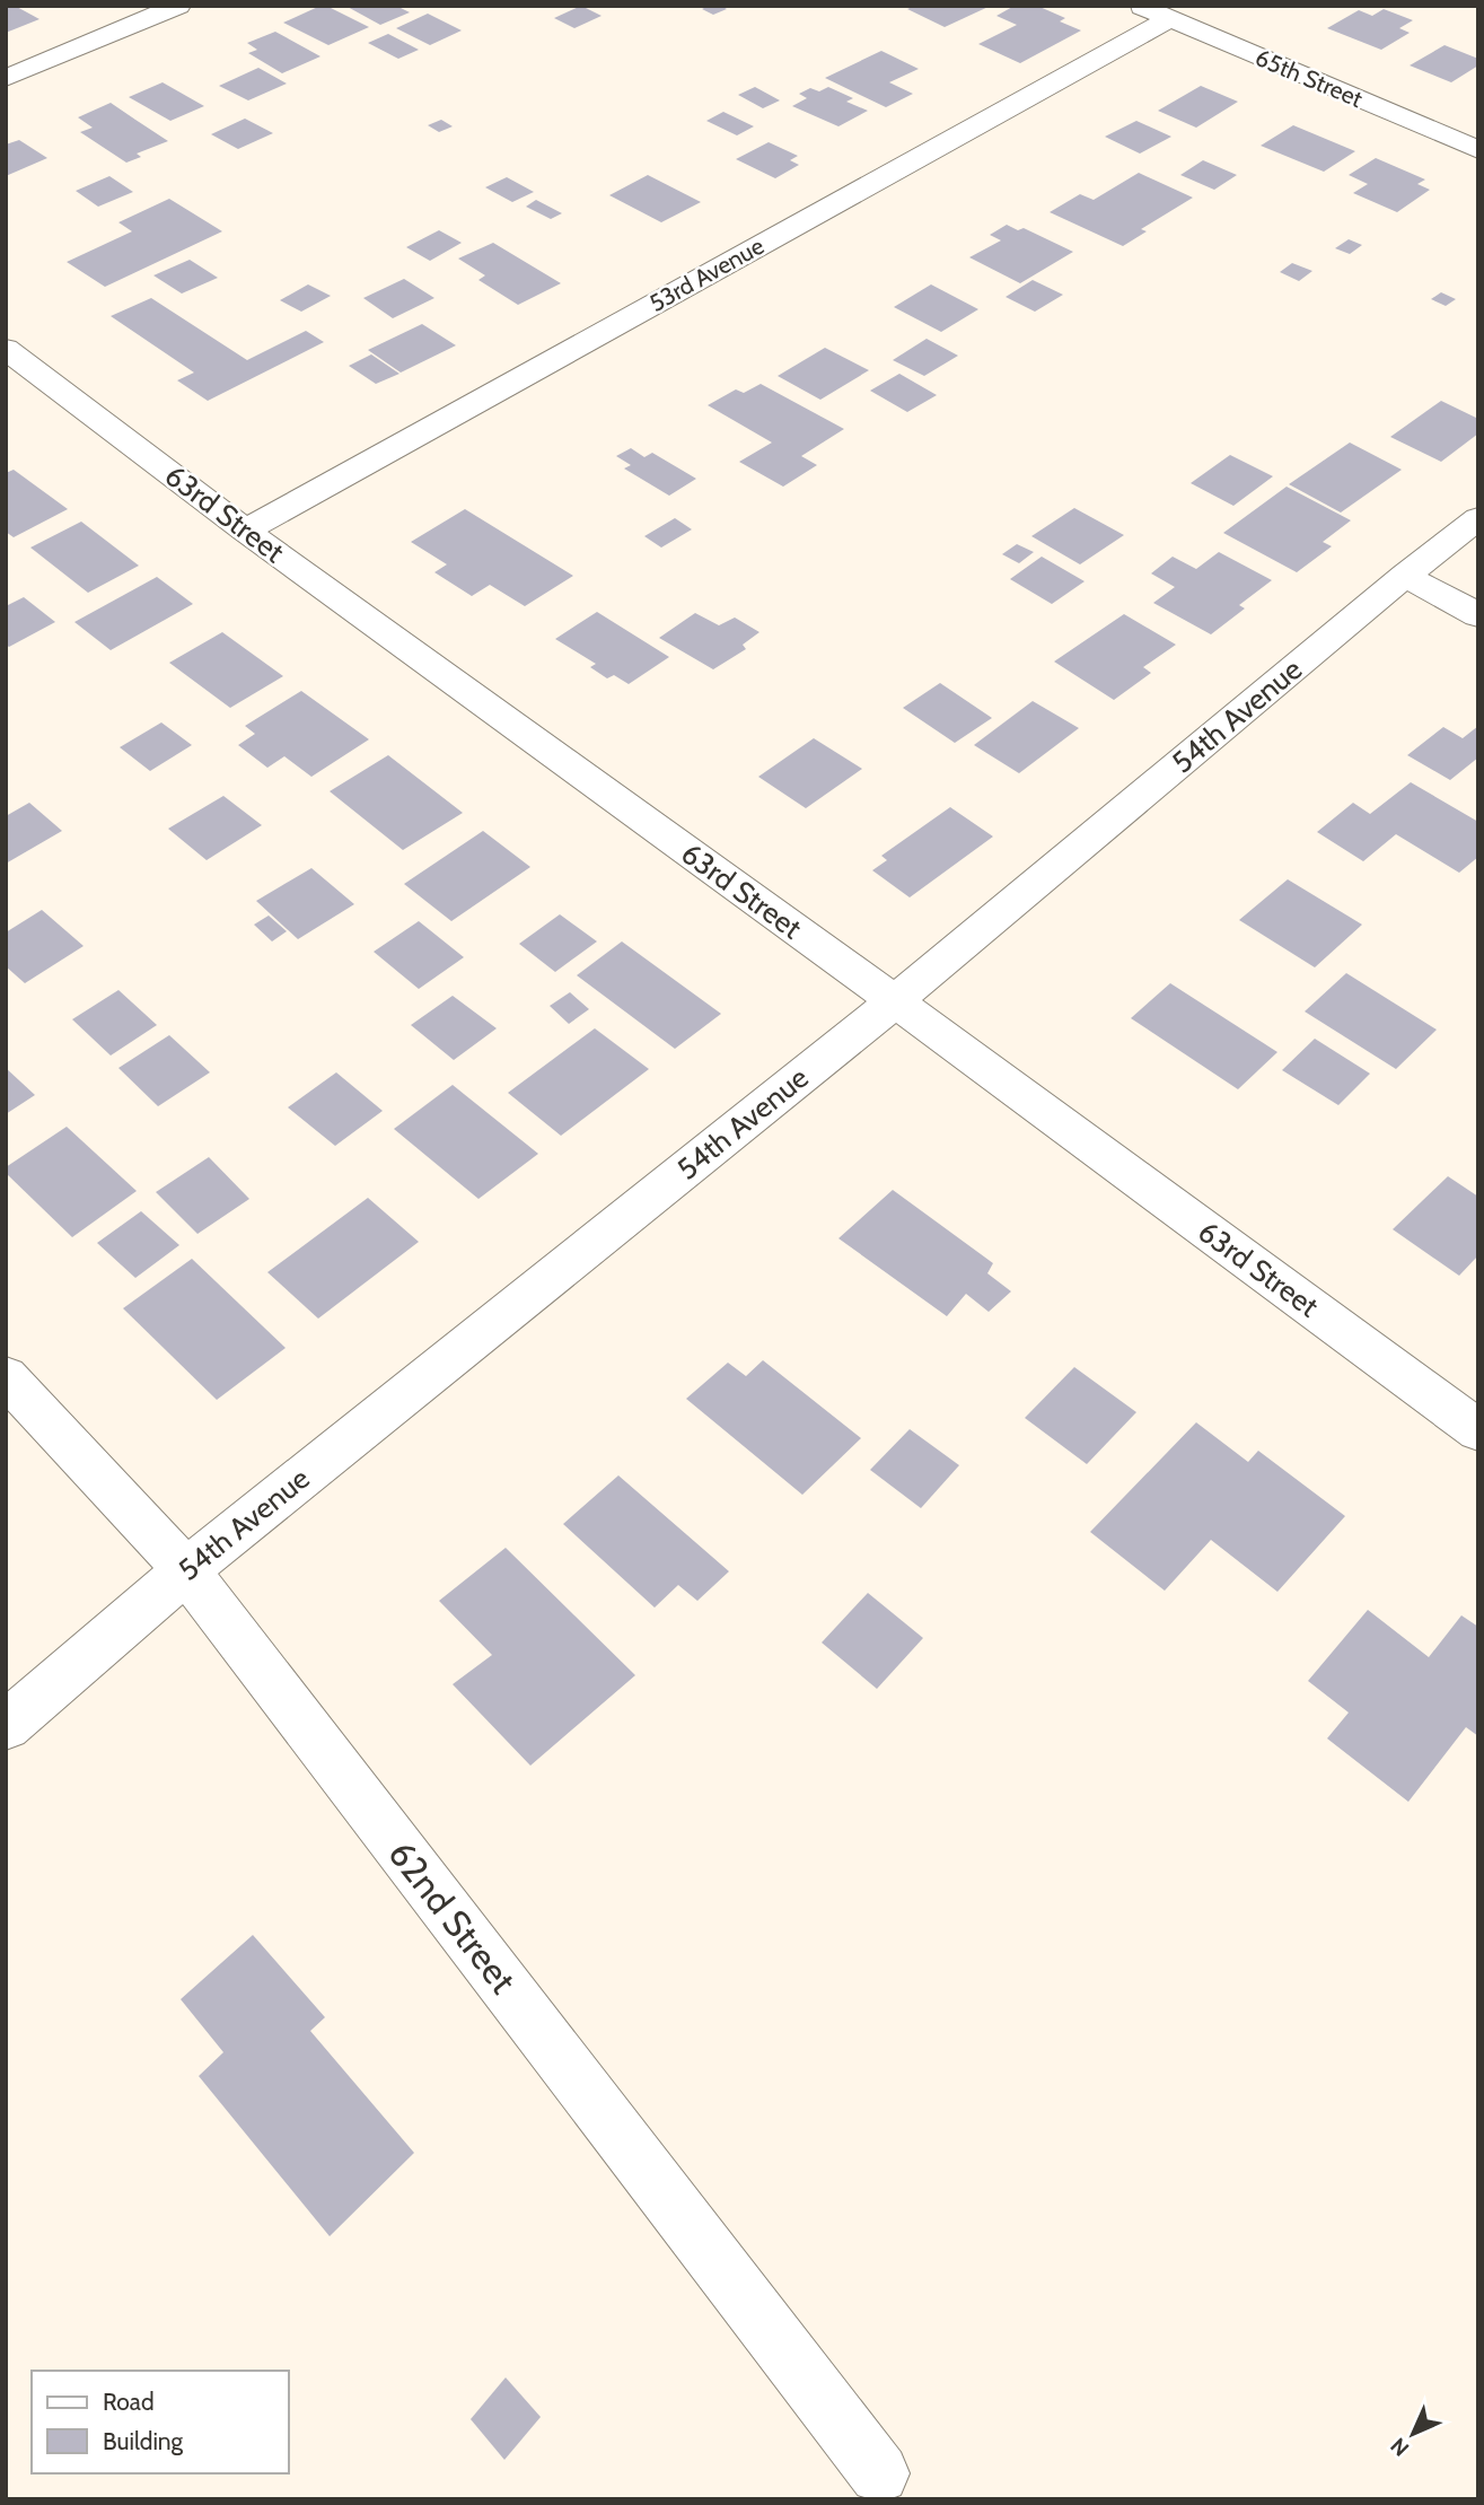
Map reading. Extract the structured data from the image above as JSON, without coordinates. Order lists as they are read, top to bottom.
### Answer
{
  "streets": {
    "street": [
      "65th Street",
      "53rd Avenue",
      "63rd Street",
      "54th Avenue",
      "62nd Street"
    ]
  },
  "crossings": [
    ["65th Street", "53rd Avenue"],
    ["53rd Avenue", "63rd Street"],
    ["63rd Street", "54th Avenue"],
    ["54th Avenue", "62nd Street"]
  ],
  "legend": ["Road", "Building"],
  "north": "bottom left"
}
